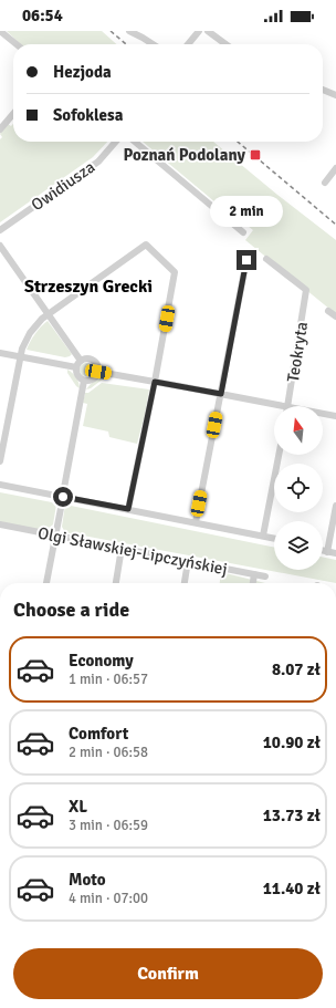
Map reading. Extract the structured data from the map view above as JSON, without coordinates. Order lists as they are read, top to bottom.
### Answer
{
  "streets": {
    "street": ["Owidiusza", "Teokryta", "Olgi Sławskiej-Lipczyńskiej"]
  },
  "districts": ["Strzeszyn Grecki"],
  "places": {
    "transit": ["Poznań Podolany"]
  },
  "north": "top",
  "page": {
    "status": "06:54",
    "banner": ["Hezjoda", "Sofoklesa"],
    "bubble": "2 min",
    "heading": "Choose a ride",
    "list": [
      {
        "name": "Economy",
        "note": "1 min · 06:57",
        "value": "8.07 zł"
      },
      {
        "name": "Comfort",
        "note": "2 min · 06:58",
        "value": "10.90 zł"
      },
      {
        "name": "XL",
        "note": "3 min · 06:59",
        "value": "13.73 zł"
      },
      {
        "name": "Moto",
        "note": "4 min · 07:00",
        "value": "11.40 zł"
      }
    ],
    "buttons": "Confirm"
  }
}
